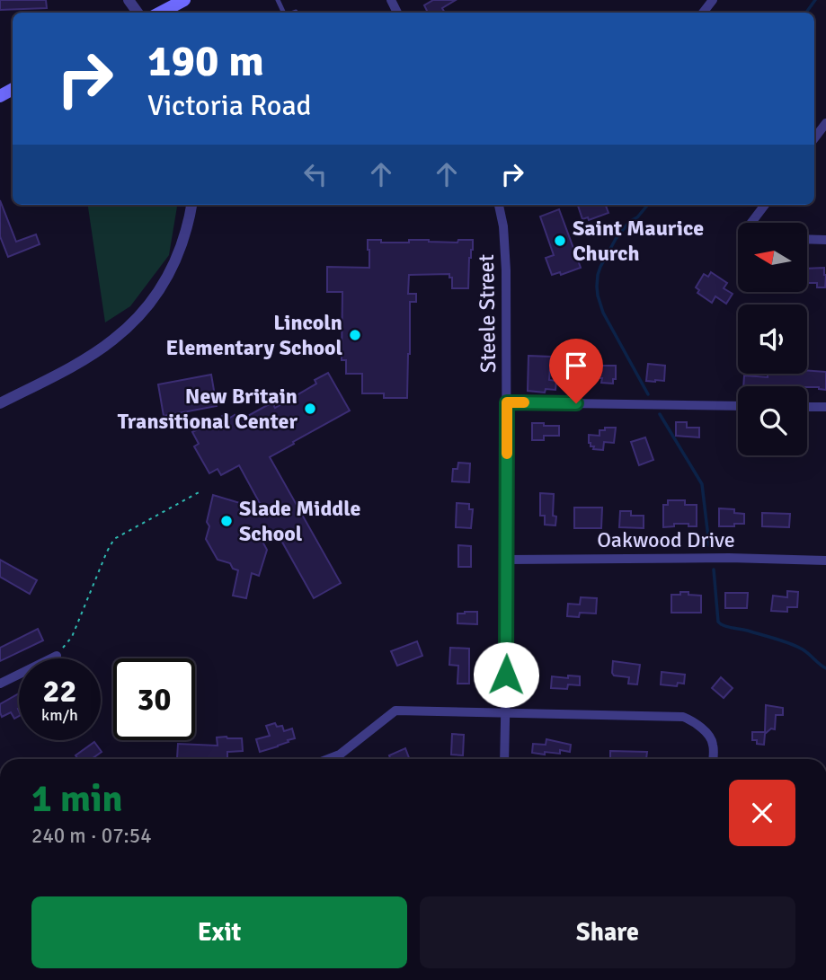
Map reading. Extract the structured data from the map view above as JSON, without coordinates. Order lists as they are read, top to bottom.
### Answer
{
  "streets": {
    "street": ["Steele Street", "Oakwood Drive"]
  },
  "crossings": [
    ["Steele Street", "Oakwood Drive"]
  ],
  "places": [
    "Saint Maurice Church",
    "Lincoln Elementary School",
    "New Britain Transitional Center",
    "Slade Middle School"
  ],
  "north": "left",
  "page": {
    "turn": ["190 m", "Victoria Road"],
    "speed": "22 km/h",
    "limit": "30",
    "heading": ["1 min", "240 m · 07:54"],
    "buttons": ["Exit", "Share"]
  }
}
